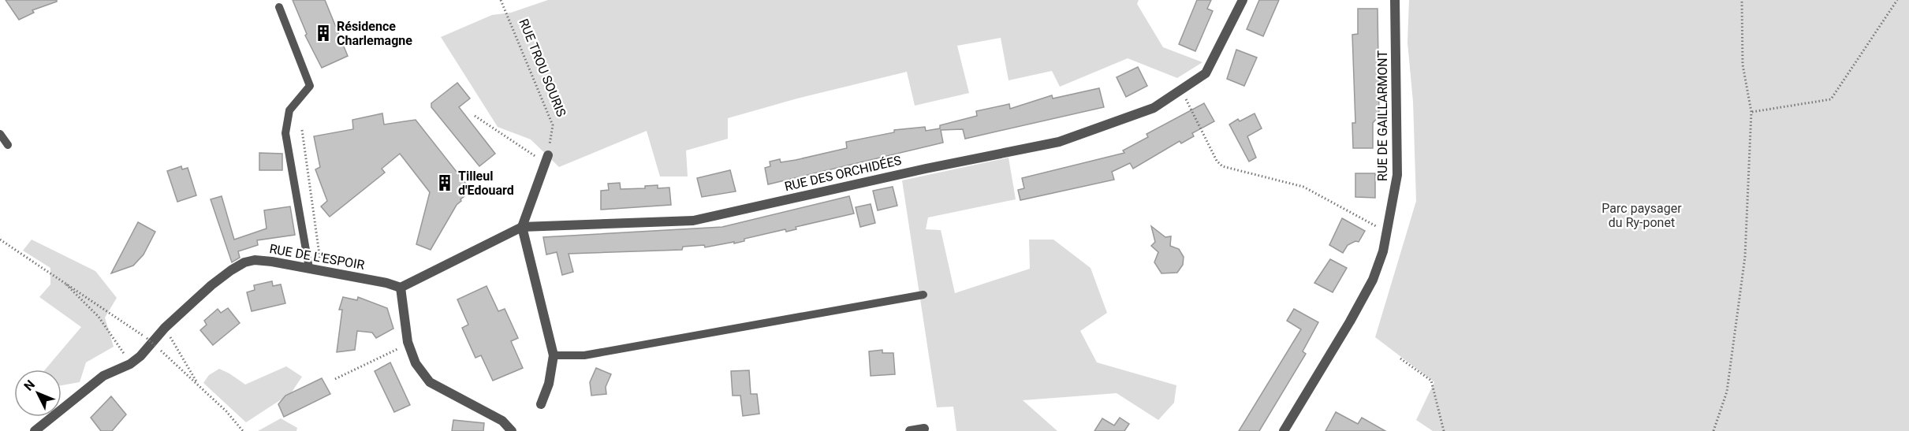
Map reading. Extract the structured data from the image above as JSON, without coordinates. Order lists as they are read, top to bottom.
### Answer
{
  "streets": {
    "street": ["RUE DE GAILLARMONT", "RUE DES ORCHIDÉES", "RUE DE L'ESPOIR"],
    "path": ["RUE TROU SOURIS"]
  },
  "crossings": [
    ["RUE DES ORCHIDÉES", "RUE DE L'ESPOIR"]
  ],
  "parks": ["Parc paysager du Ry-ponet"],
  "places": {
    "building": ["Résidence Charlemagne", "Tilleul d'Edouard"]
  },
  "north": "top left"
}
